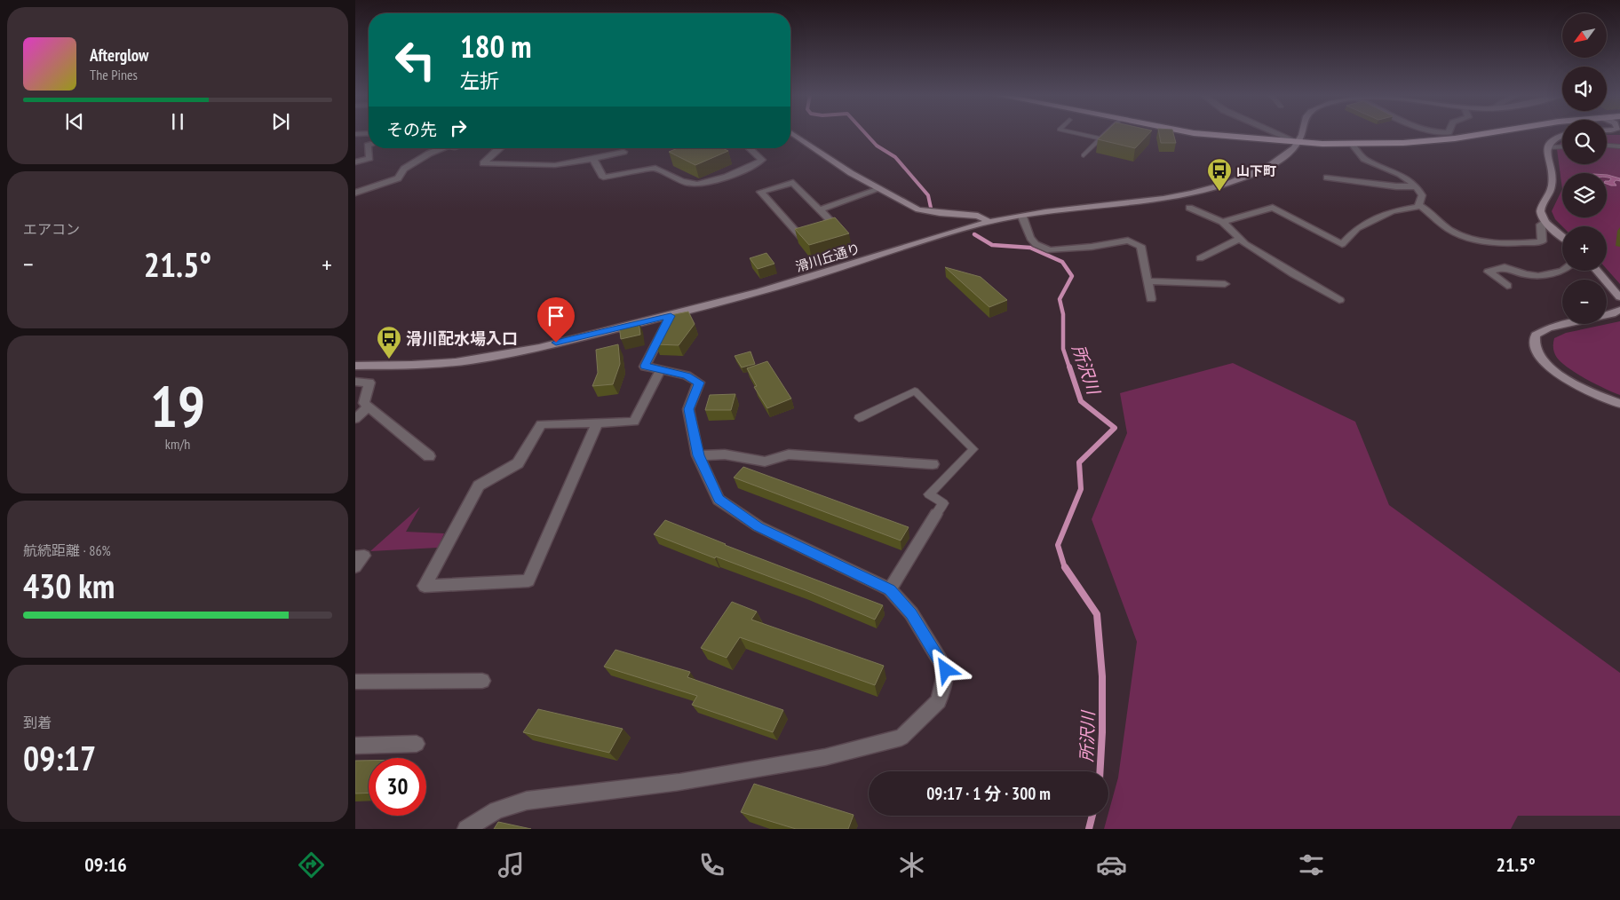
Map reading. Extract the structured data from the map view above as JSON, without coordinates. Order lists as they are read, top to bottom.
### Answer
{
  "streets": {
    "street": ["滑川丘通り"]
  },
  "water": ["所沢川"],
  "places": {
    "bus stop": ["山下町", "滑川配水場入口"]
  },
  "north": "bottom left",
  "page": {
    "map_buttons": ["+", "−"],
    "turn": ["180 m", "左折"],
    "song": ["Afterglow", "The Pines"],
    "then": "その先",
    "tile": [
      "エアコン",
      ["19", "km/h"],
      ["航続距離 · 86%", "430 km"],
      ["到着", "09:17"]
    ],
    "heat": ["−", "21.5°", "+"],
    "limit": "30",
    "trip": "09:17 · 1 分 · 300 m",
    "tabs": ["09:16", "21.5°"]
  }
}
